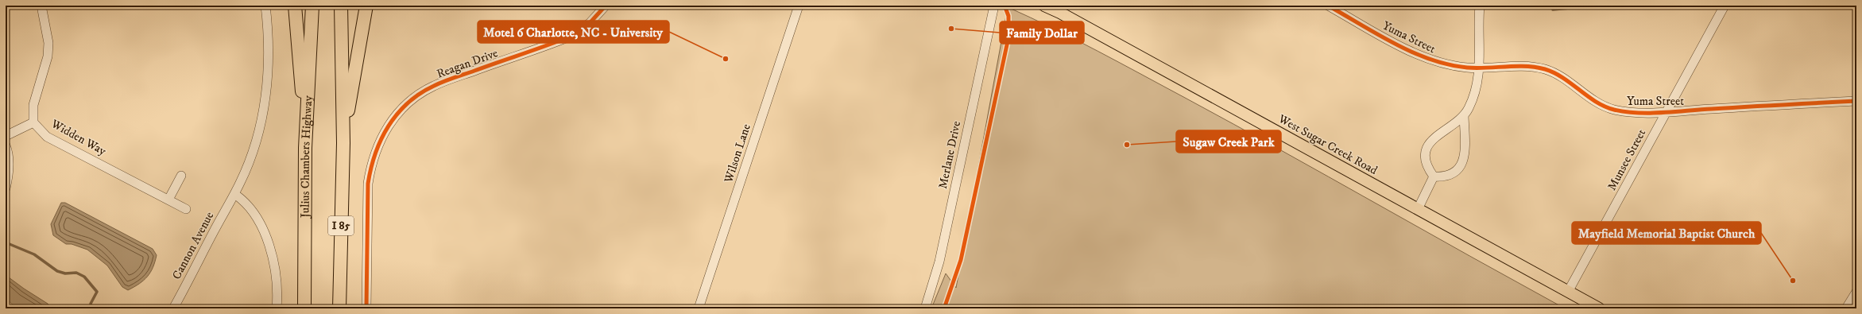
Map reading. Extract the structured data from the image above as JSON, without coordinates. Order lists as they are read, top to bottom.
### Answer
{
  "streets": {
    "highway": ["Julius Chambers Highway", "I 85"],
    "main road": ["West Sugar Creek Road"],
    "street": [
      "Yuma Street",
      "Reagan Drive",
      "Widden Way",
      "Wilson Lane",
      "Merlane Drive",
      "Munsee Street",
      "Cannon Avenue"
    ]
  },
  "crossings": [
    ["Yuma Street", "Munsee Street"],
    ["West Sugar Creek Road", "Munsee Street"]
  ],
  "places": [
    "Family Dollar",
    "Motel 6 Charlotte, NC - University",
    "Sugaw Creek Park",
    "Mayfield Memorial Baptist Church"
  ]
}
